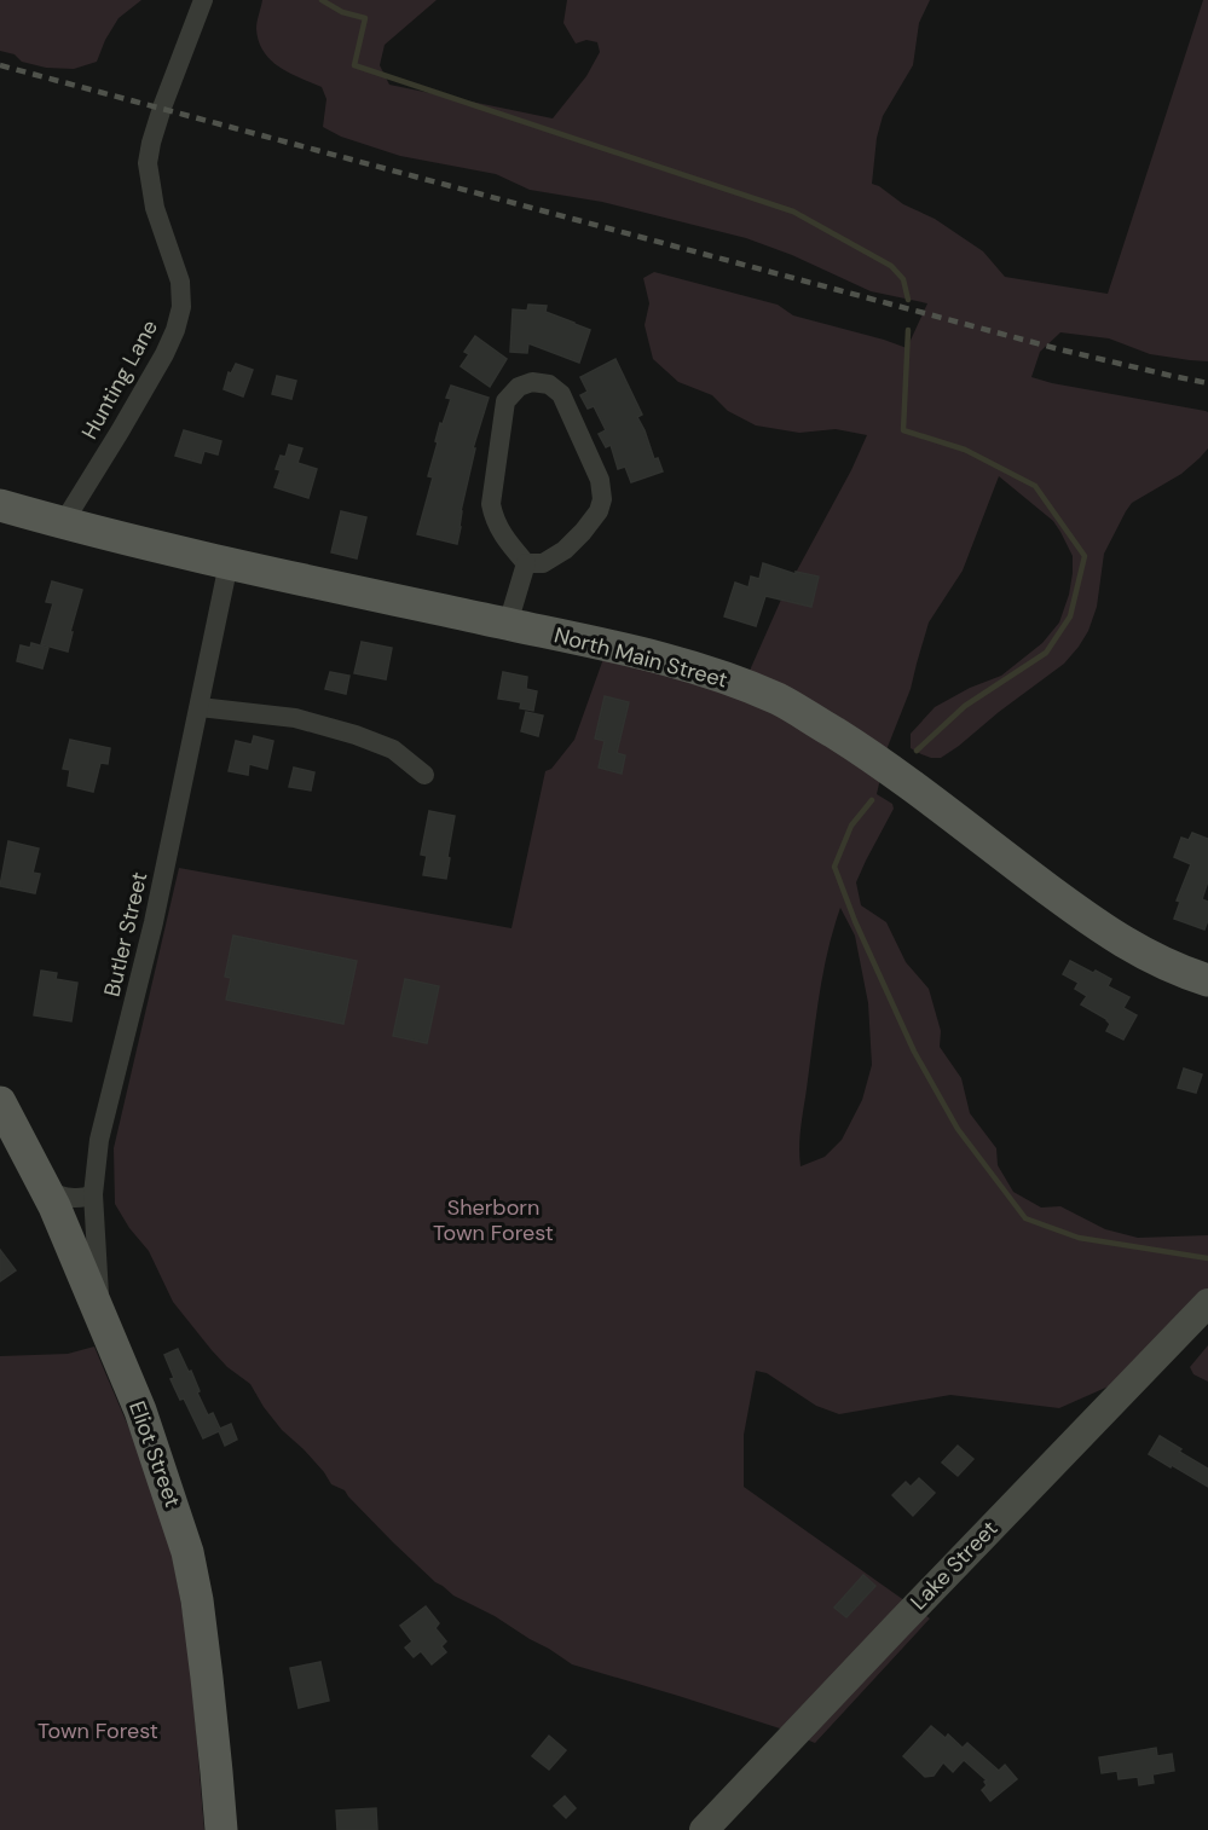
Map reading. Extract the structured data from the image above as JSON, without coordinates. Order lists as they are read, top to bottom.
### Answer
{
  "streets": {
    "main road": ["North Main Street", "Eliot Street"],
    "street": ["Hunting Lane", "Butler Street", "Lake Street"]
  },
  "crossings": [
    ["Hunting Lane", "North Main Street"],
    ["North Main Street", "Butler Street"],
    ["Butler Street", "Eliot Street"]
  ],
  "parks": ["Sherborn Town Forest", "Town Forest"]
}
